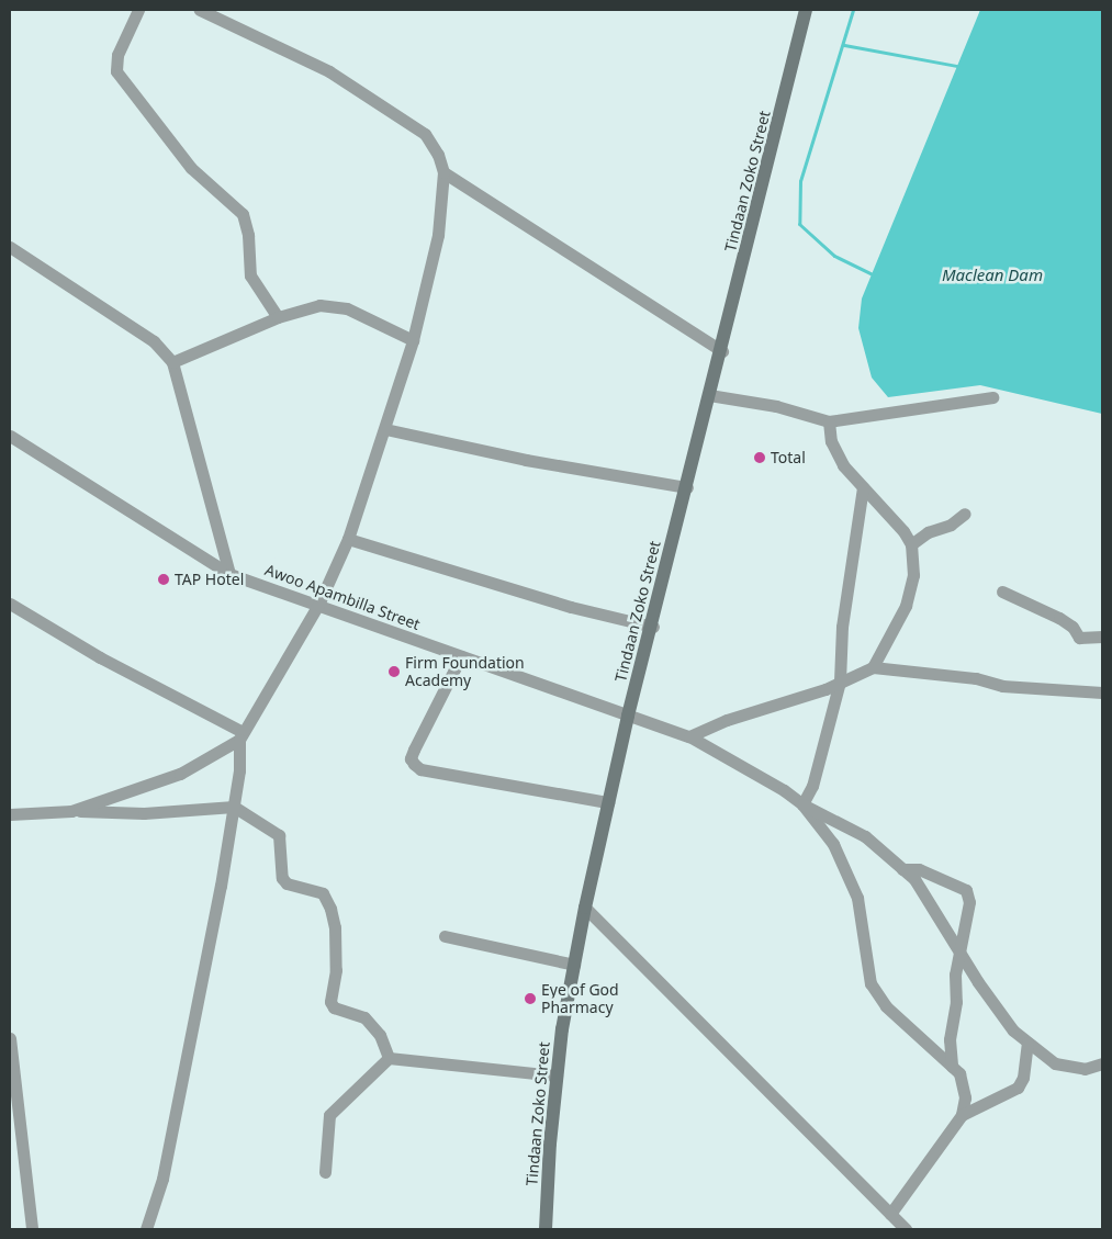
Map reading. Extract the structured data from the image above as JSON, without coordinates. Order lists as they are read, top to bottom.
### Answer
{
  "streets": {
    "main road": ["Tindaan Zoko Street"],
    "street": ["Awoo Apambilla Street"]
  },
  "crossings": [
    ["Tindaan Zoko Street", "Awoo Apambilla Street"]
  ],
  "water": ["Maclean Dam"],
  "places": [
    "Total",
    "TAP Hotel",
    "Firm Foundation Academy",
    "Eye of God Pharmacy"
  ]
}
